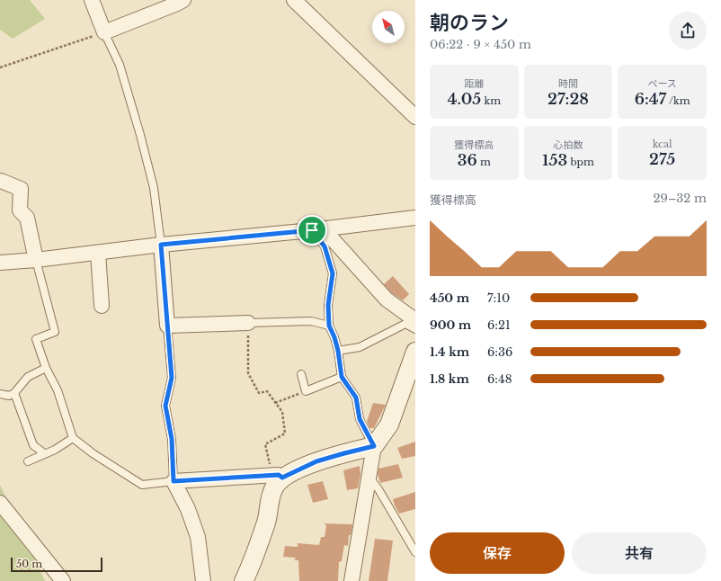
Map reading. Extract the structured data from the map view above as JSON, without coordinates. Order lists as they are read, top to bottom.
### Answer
{
  "scale_bar": "50 m",
  "north": "top left",
  "page": {
    "heading": ["朝のラン", "06:22 · 9 × 450 m"],
    "stats": [
      ["距離", "4.05 km"],
      ["時間", "27:28"],
      ["ペース", "6:47 /km"],
      ["獲得標高", "36 m"],
      ["心拍数", "153 bpm"],
      ["kcal", "275"]
    ],
    "chart": ["獲得標高", "29–32 m"],
    "list": [
      {
        "name": "450 m",
        "note": "7:10"
      },
      {
        "name": "900 m",
        "note": "6:21"
      },
      {
        "name": "1.4 km",
        "note": "6:36"
      },
      {
        "name": "1.8 km",
        "note": "6:48"
      }
    ],
    "buttons": ["保存", "共有"],
    "scale": "50 m"
  }
}
